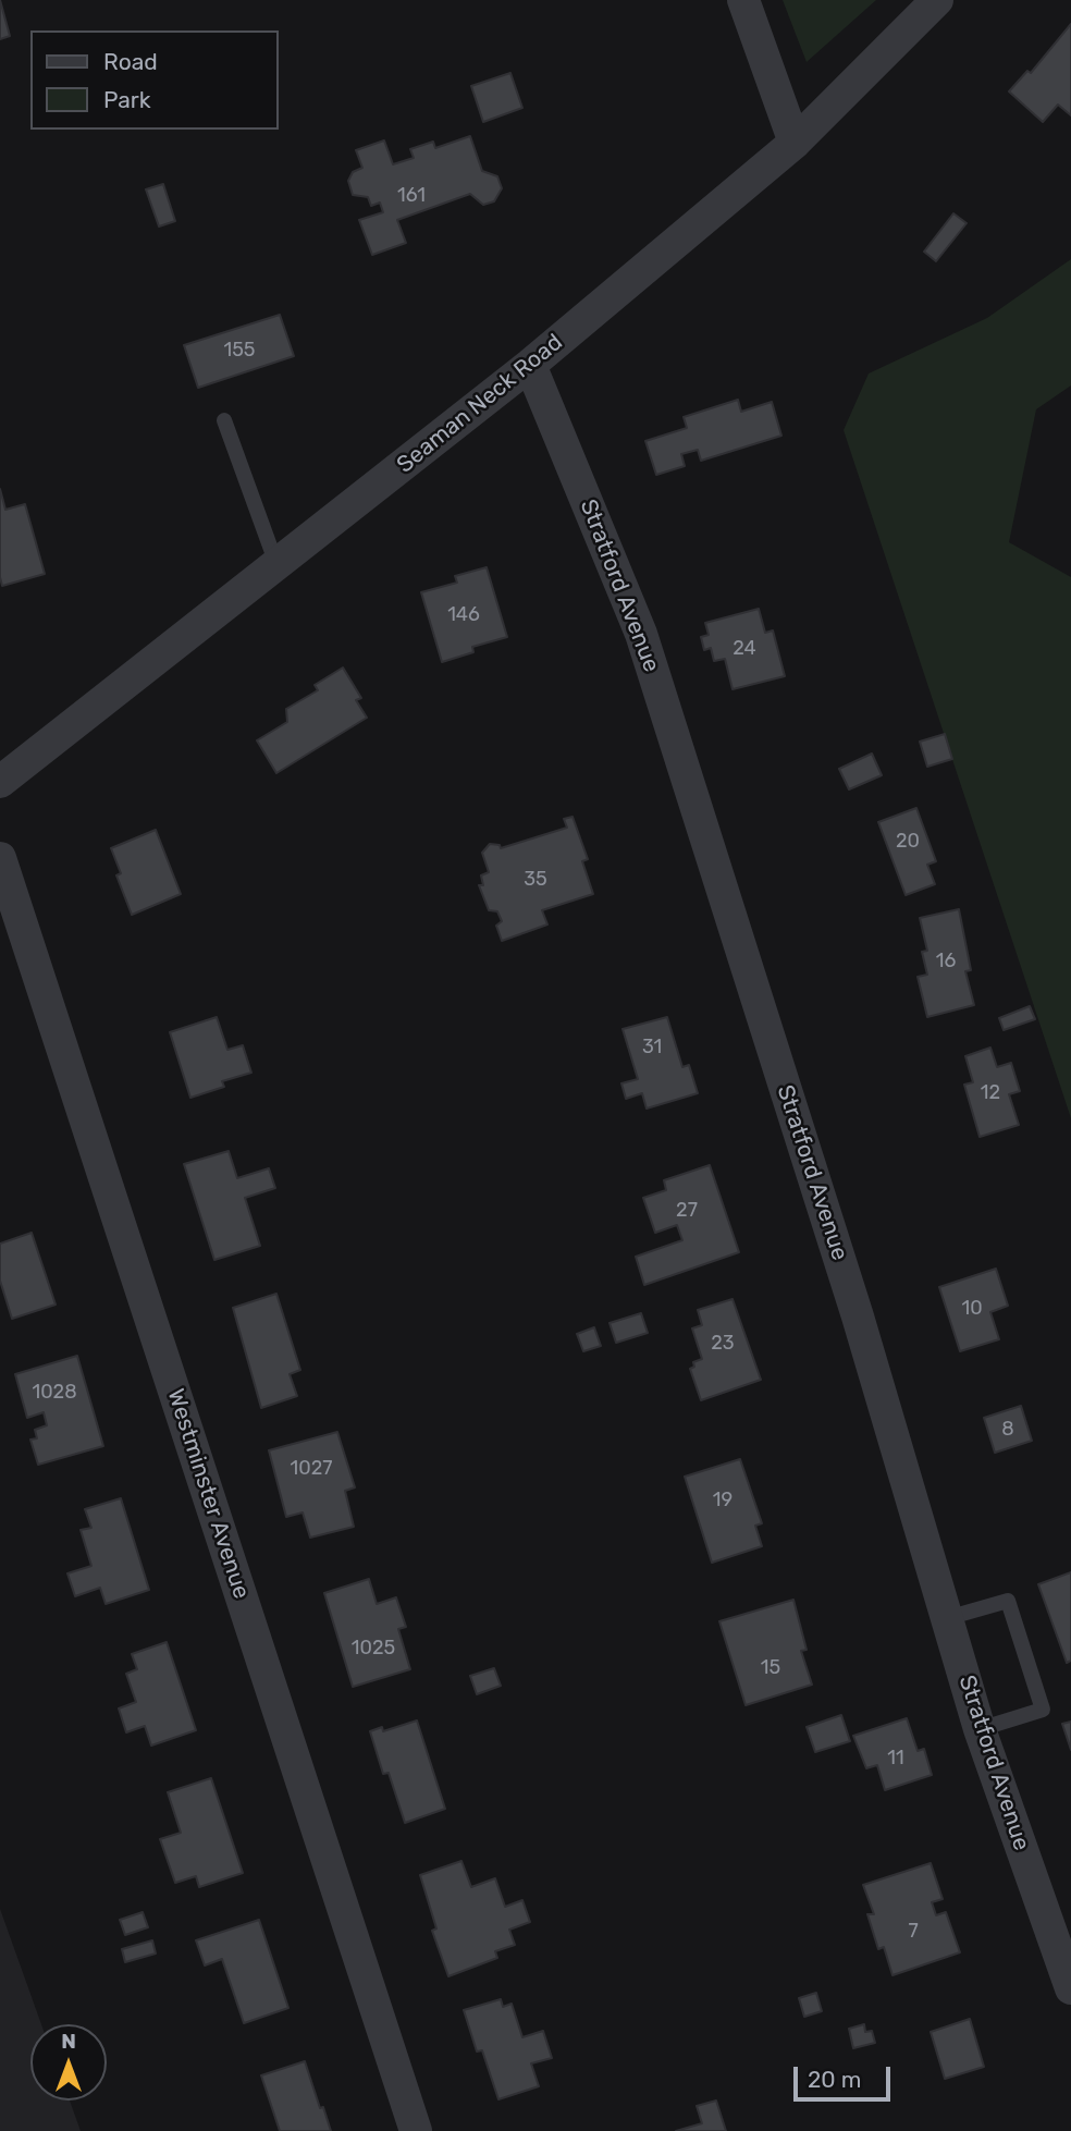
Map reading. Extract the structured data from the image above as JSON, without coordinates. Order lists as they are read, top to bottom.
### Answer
{
  "streets": {
    "street": ["Seaman Neck Road", "Stratford Avenue", "Westminster Avenue"]
  },
  "crossings": [
    ["Seaman Neck Road", "Stratford Avenue"]
  ],
  "house_numbers": [
    "161",
    "155",
    "146",
    "24",
    "20",
    "35",
    "16",
    "31",
    "12",
    "27",
    "10",
    "23",
    "1028",
    "8",
    "1027",
    "19",
    "1025",
    "15",
    "11",
    "7"
  ],
  "legend": ["Road", "Park"],
  "scale_bar": "20 m",
  "north": "top"
}
